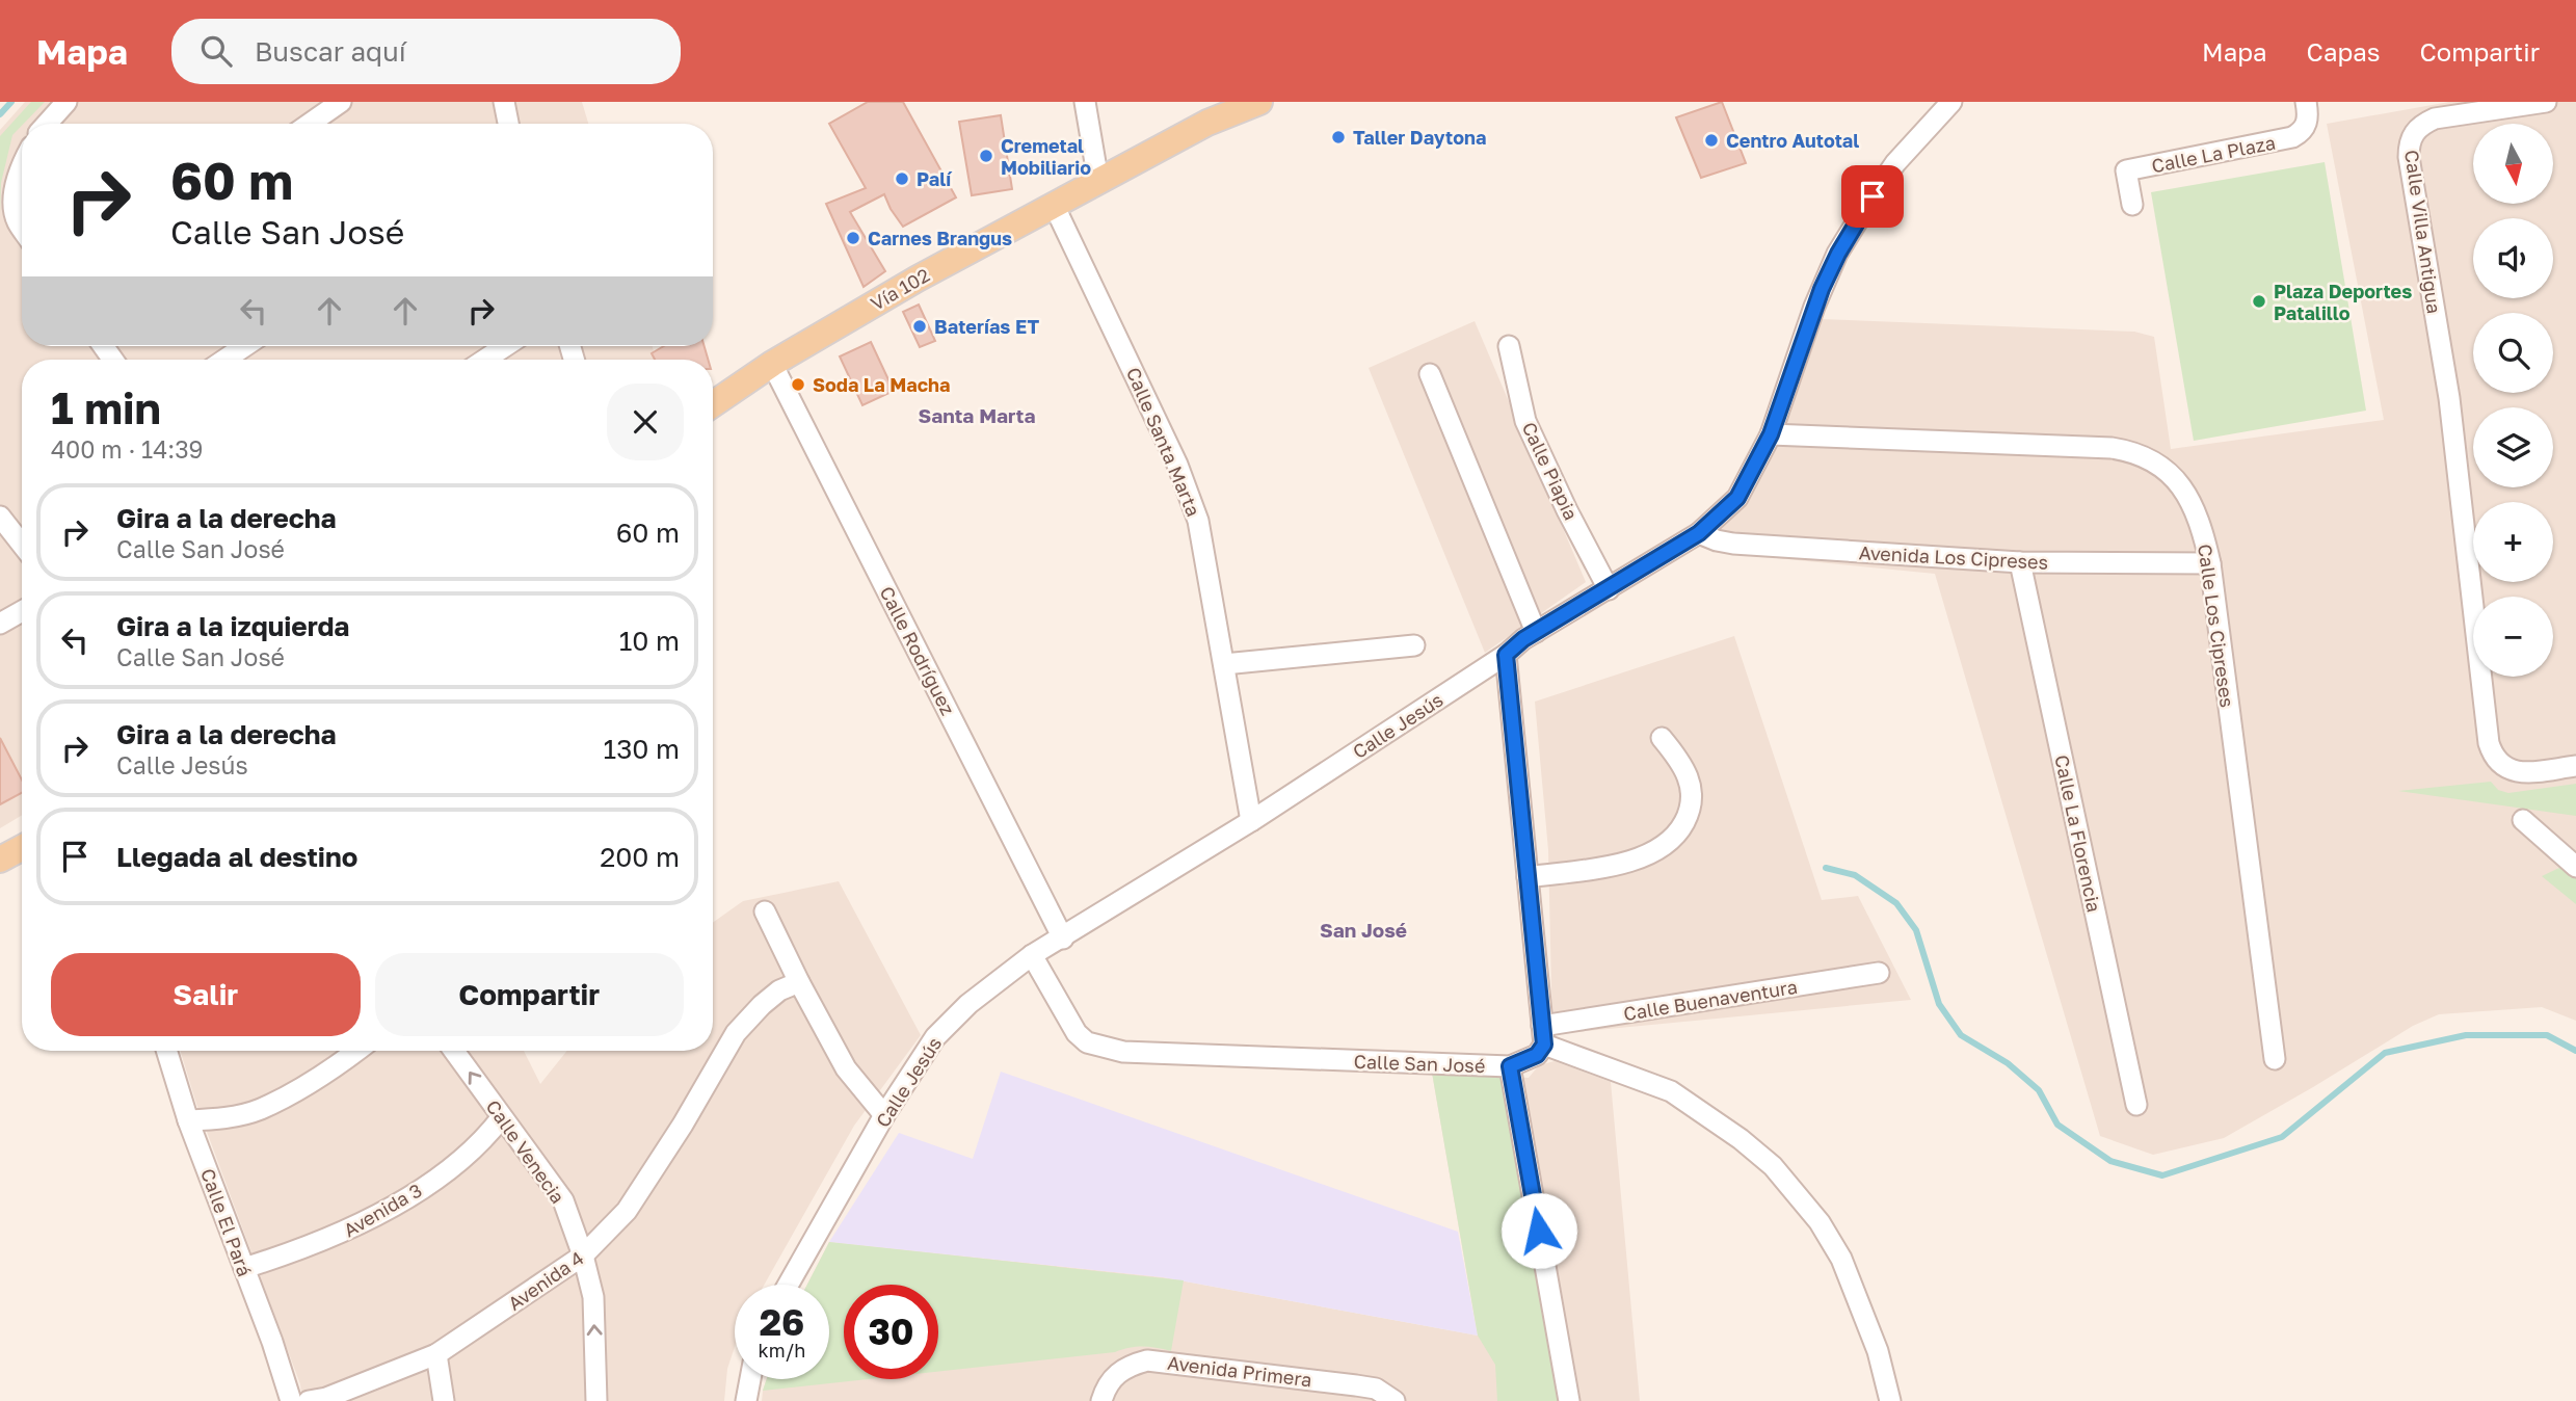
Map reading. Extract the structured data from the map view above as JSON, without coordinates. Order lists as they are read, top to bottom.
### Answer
{
  "streets": {
    "main road": ["Vía 102"],
    "street": [
      "Calle La Plaza",
      "Calle Villa Antigua",
      "Calle Santa Marta",
      "Calle Piapia",
      "Avenida Los Cipreses",
      "Calle Los Cipreses",
      "Calle Rodríguez",
      "Calle Jesús",
      "Calle La Florencia",
      "Calle Buenaventura",
      "Calle San José",
      "Calle Venecia",
      "Avenida 3",
      "Calle El Pará",
      "Avenida 4",
      "Avenida Primera"
    ]
  },
  "crossings": [
    ["Vía 102", "Calle Santa Marta"],
    ["Vía 102", "Calle Rodríguez"],
    ["Calle Santa Marta", "Calle Jesús"],
    ["Calle Piapia", "Calle Jesús"],
    ["Avenida Los Cipreses", "Calle Los Cipreses"],
    ["Avenida Los Cipreses", "Calle Jesús"],
    ["Avenida Los Cipreses", "Calle La Florencia"],
    ["Calle Los Cipreses", "Calle Jesús"],
    ["Calle Rodríguez", "Calle Jesús"],
    ["Calle Jesús", "Calle San José"],
    ["Calle Buenaventura", "Calle San José"],
    ["Calle Venecia", "Avenida 3"],
    ["Calle Venecia", "Avenida 4"],
    ["Avenida 3", "Calle El Pará"]
  ],
  "one_way": ["Calle Venecia"],
  "districts": ["Santa Marta", "San José"],
  "places": [
    "Taller Daytona",
    "Centro Autotal",
    "Cremetal Mobiliario",
    "Palí",
    "Carnes Brangus",
    "Plaza Deportes Patalillo",
    "Baterías ET",
    "Soda La Macha"
  ],
  "north": "bottom",
  "page": {
    "header": "Mapa",
    "search": "Buscar aquí",
    "nav": ["Mapa", "Capas", "Compartir"],
    "map_buttons": ["+", "−"],
    "turn": ["60 m", "Calle San José"],
    "heading": ["1 min", "400 m · 14:39"],
    "list": [
      {
        "name": "Gira a la derecha",
        "note": "Calle San José",
        "value": "60 m"
      },
      {
        "name": "Gira a la izquierda",
        "note": "Calle San José",
        "value": "10 m"
      },
      {
        "name": "Gira a la derecha",
        "note": "Calle Jesús",
        "value": "130 m"
      },
      {
        "name": "Llegada al destino",
        "value": "200 m"
      }
    ],
    "buttons": ["Salir", "Compartir"],
    "speed": "26 km/h",
    "limit": "30"
  }
}
